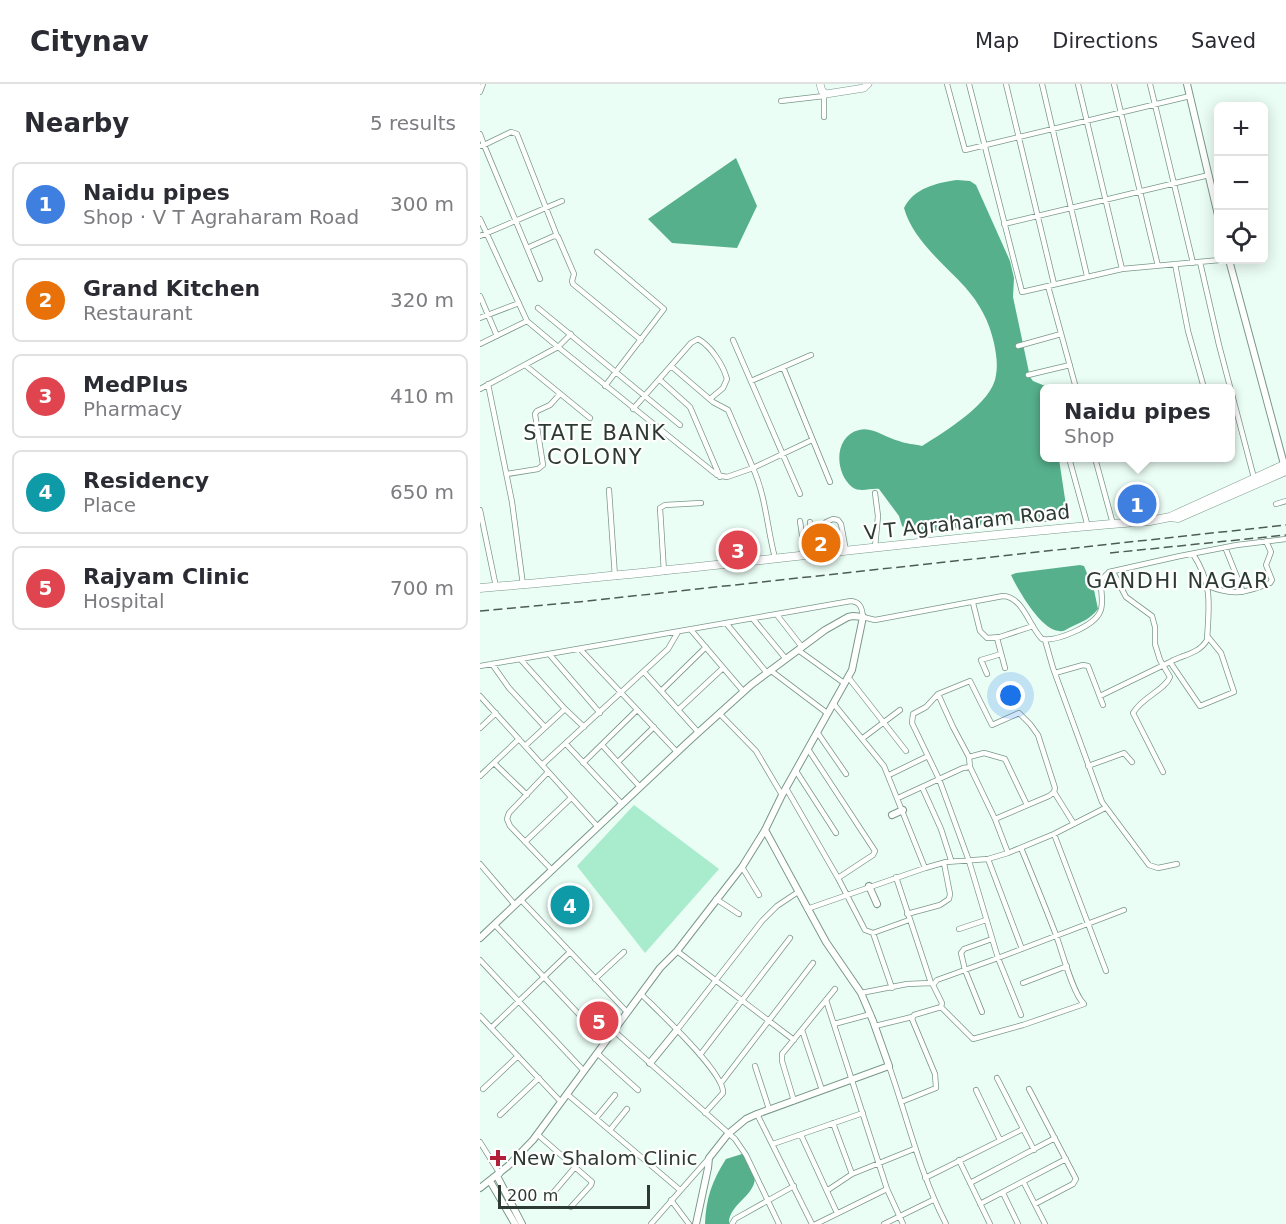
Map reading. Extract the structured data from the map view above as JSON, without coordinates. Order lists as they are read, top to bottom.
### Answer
{
  "streets": {
    "main road": ["V T Agraharam Road"]
  },
  "districts": ["STATE BANK COLONY", "GANDHI NAGAR"],
  "places": {
    "health": ["New Shalom Clinic"]
  },
  "scale_bar": "200 m",
  "page": {
    "header": "Citynav",
    "nav": ["Map", "Directions", "Saved"],
    "heading": ["Nearby", "5 results"],
    "map_buttons": ["+", "−"],
    "list": [
      {
        "mark": "1",
        "name": "Naidu pipes",
        "note": "Shop · V T Agraharam Road",
        "value": "300 m"
      },
      {
        "mark": "2",
        "name": "Grand Kitchen",
        "note": "Restaurant",
        "value": "320 m"
      },
      {
        "mark": "3",
        "name": "MedPlus",
        "note": "Pharmacy",
        "value": "410 m"
      },
      {
        "mark": "4",
        "name": "Residency",
        "note": "Place",
        "value": "650 m"
      },
      {
        "mark": "5",
        "name": "Rajyam Clinic",
        "note": "Hospital",
        "value": "700 m"
      }
    ],
    "popup": ["Naidu pipes", "Shop"],
    "pins": [
      "1",
      "2",
      "3",
      "4",
      "5"
    ],
    "scale": "200 m"
  }
}
